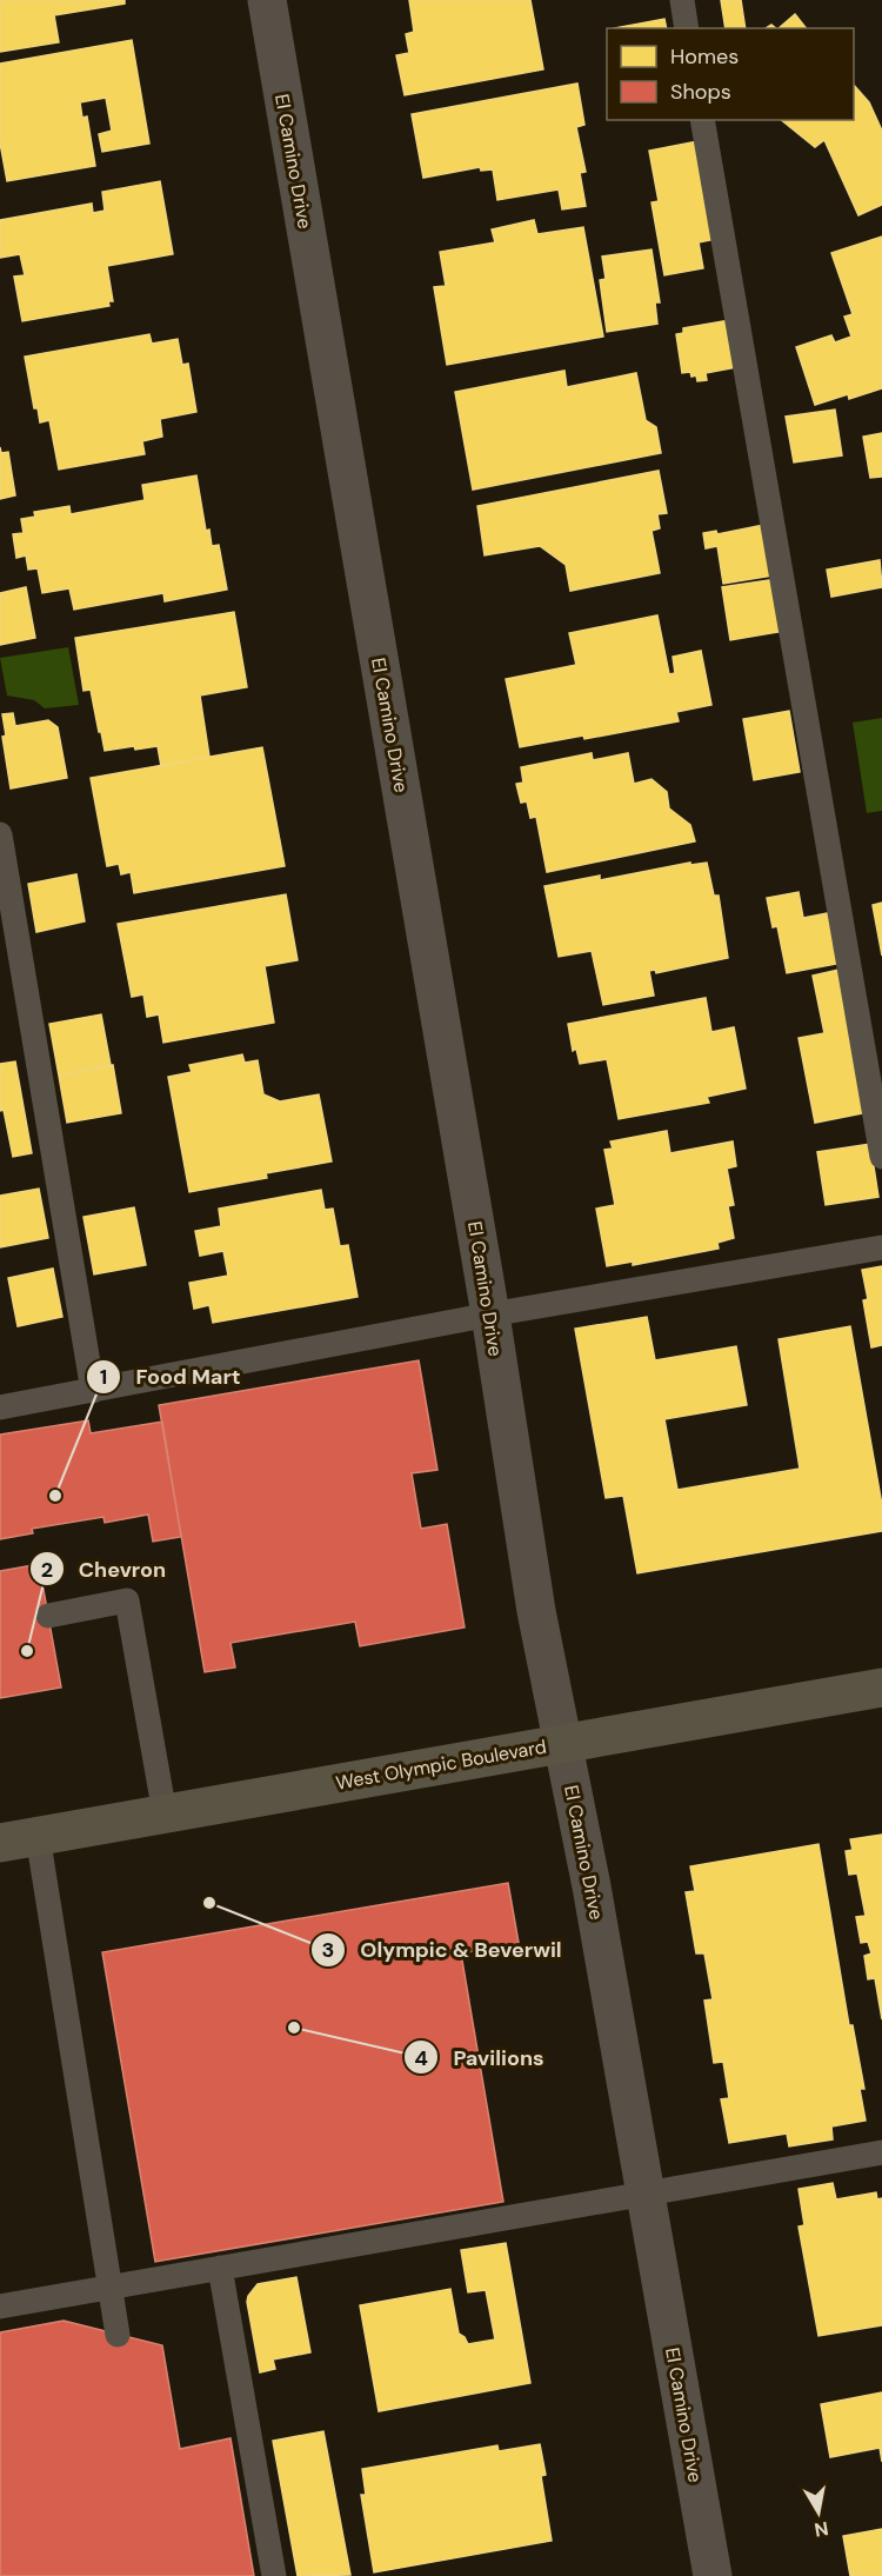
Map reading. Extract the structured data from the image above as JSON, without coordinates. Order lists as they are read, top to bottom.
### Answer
{
  "streets": {
    "main road": ["West Olympic Boulevard"],
    "street": ["El Camino Drive"]
  },
  "crossings": [
    ["El Camino Drive", "West Olympic Boulevard"]
  ],
  "places": [
    "Food Mart",
    "Chevron",
    "Olympic & Beverwil",
    "Pavilions"
  ],
  "legend": ["Homes", "Shops"],
  "north": "bottom"
}
